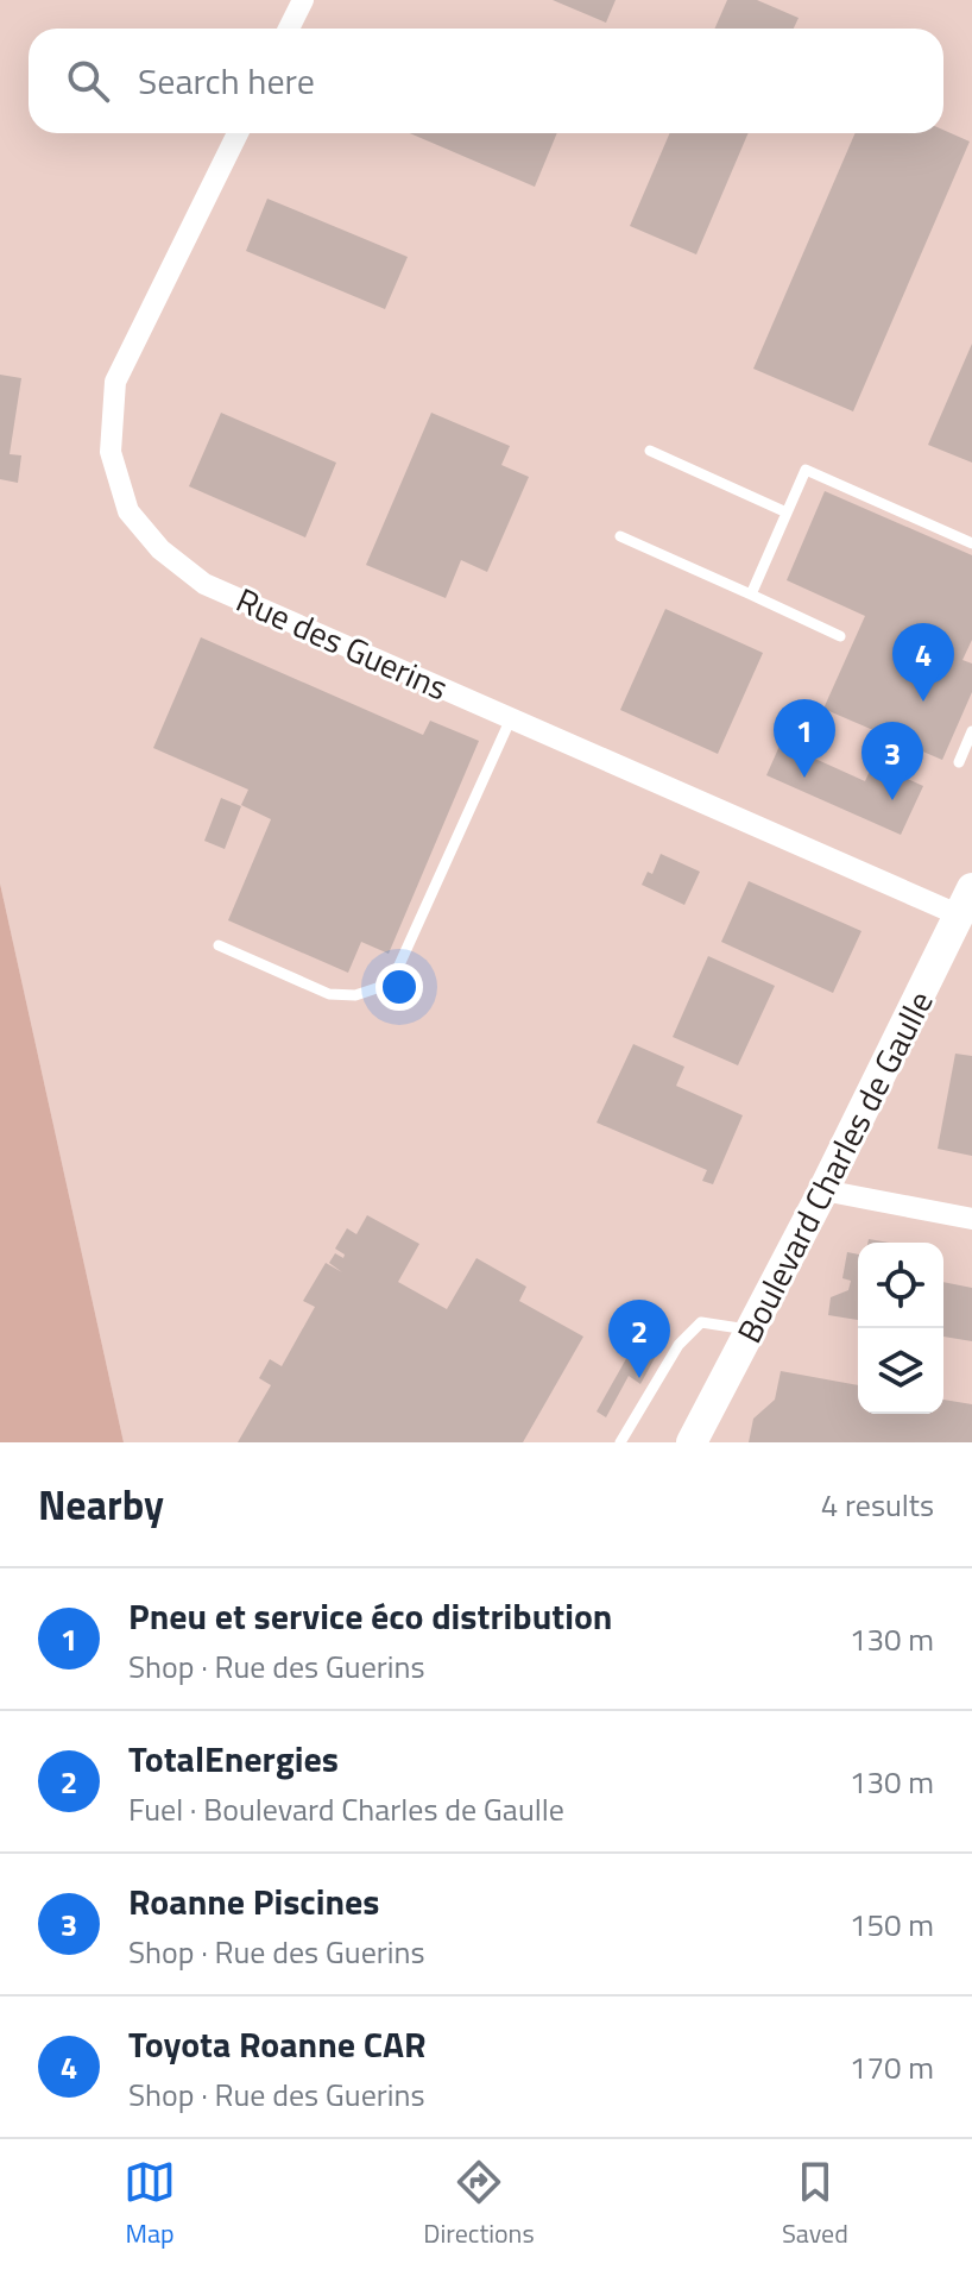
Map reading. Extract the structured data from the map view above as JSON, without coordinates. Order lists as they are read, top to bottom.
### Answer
{
  "streets": {
    "street": ["Rue des Guerins", "Boulevard Charles de Gaulle"]
  },
  "crossings": [
    ["Rue des Guerins", "Boulevard Charles de Gaulle"]
  ],
  "page": {
    "search": "Search here",
    "pins": [
      "4",
      "1",
      "3",
      "2"
    ],
    "heading": ["Nearby", "4 results"],
    "list": [
      {
        "mark": "1",
        "name": "Pneu et service éco distribution",
        "note": "Shop · Rue des Guerins",
        "value": "130 m"
      },
      {
        "mark": "2",
        "name": "TotalEnergies",
        "note": "Fuel · Boulevard Charles de Gaulle",
        "value": "130 m"
      },
      {
        "mark": "3",
        "name": "Roanne Piscines",
        "note": "Shop · Rue des Guerins",
        "value": "150 m"
      },
      {
        "mark": "4",
        "name": "Toyota Roanne CAR",
        "note": "Shop · Rue des Guerins",
        "value": "170 m"
      }
    ],
    "nav": ["Map", "Directions", "Saved"]
  }
}
